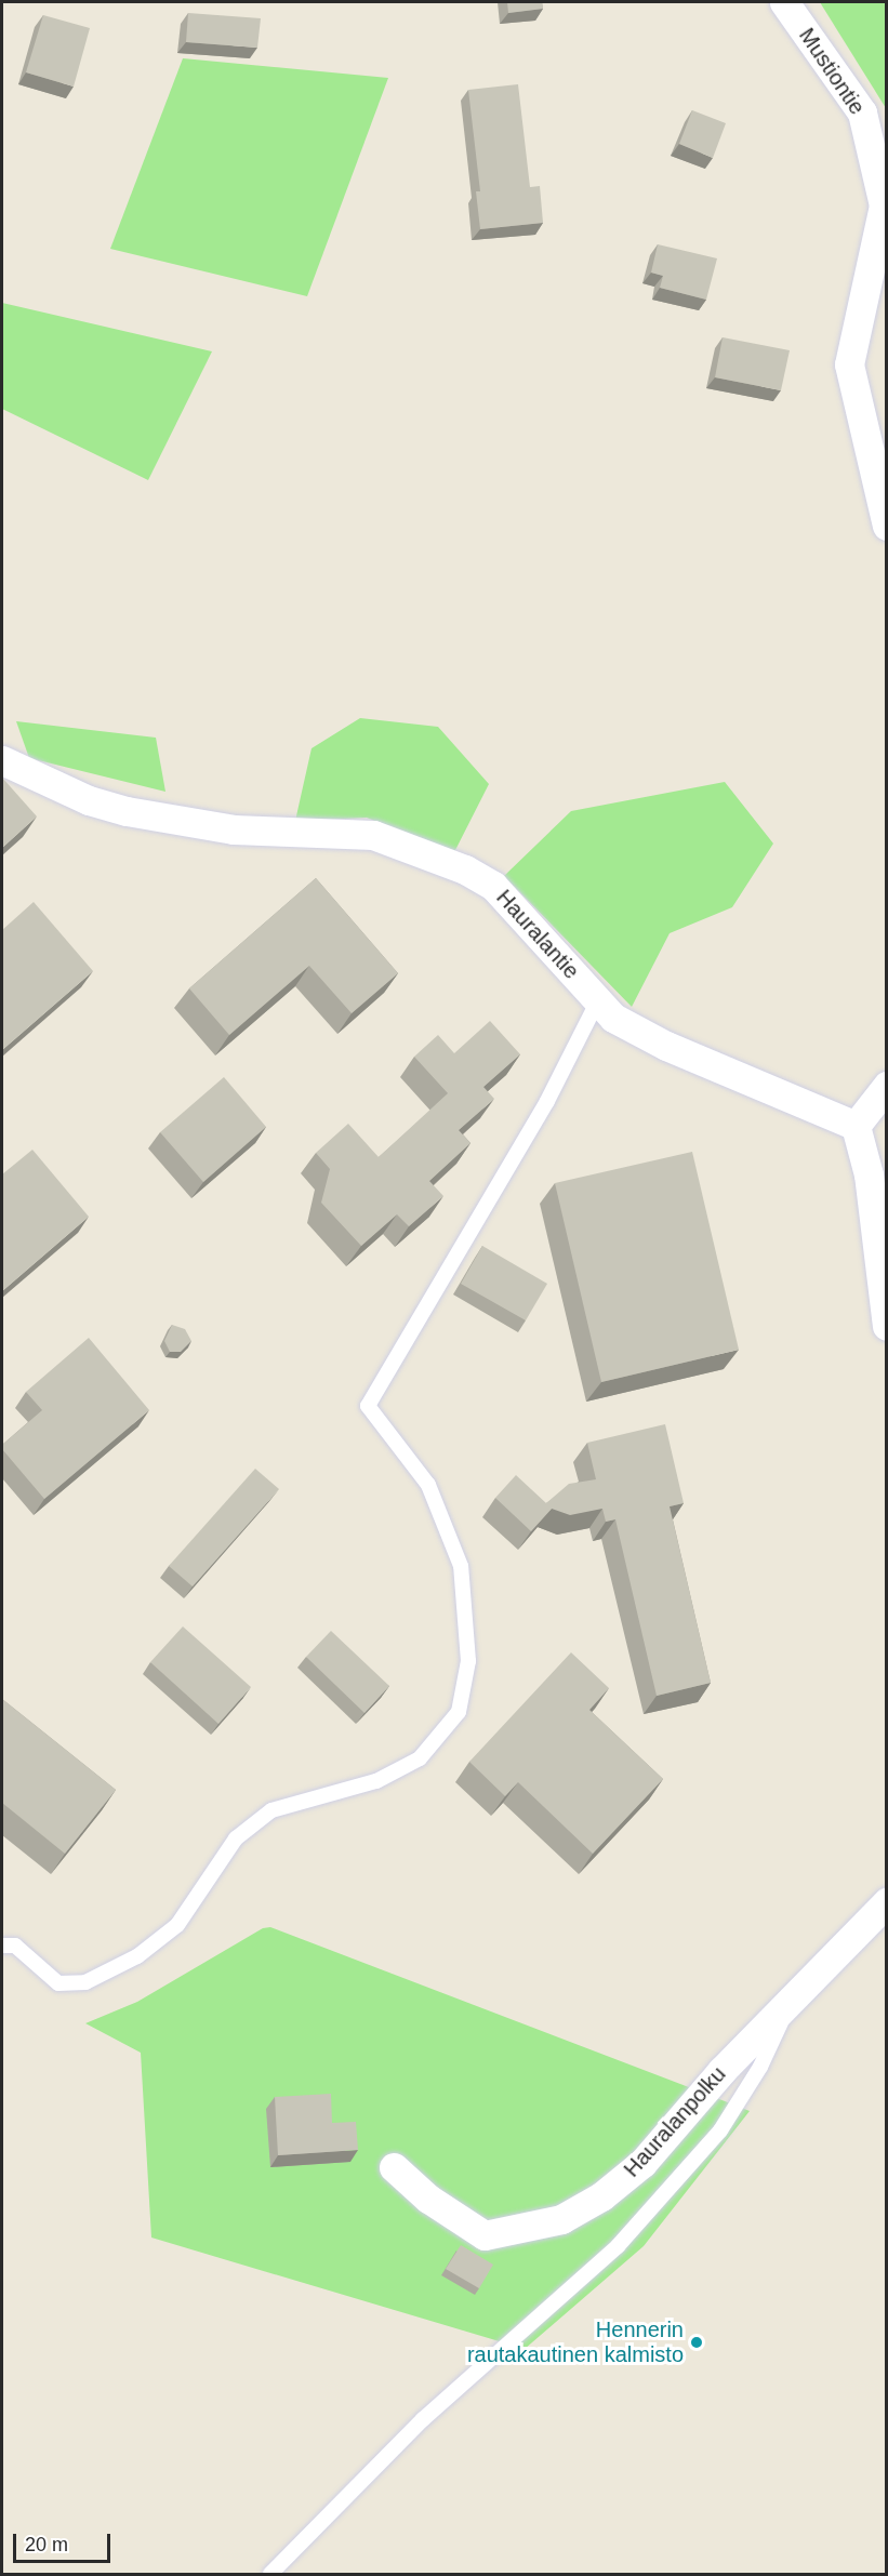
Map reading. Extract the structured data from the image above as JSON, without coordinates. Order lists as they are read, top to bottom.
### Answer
{
  "streets": {
    "street": ["Mustiontie", "Hauralantie", "Hauralanpolku"]
  },
  "places": ["Hennerin rautakautinen kalmisto"],
  "scale_bar": "20 m"
}
